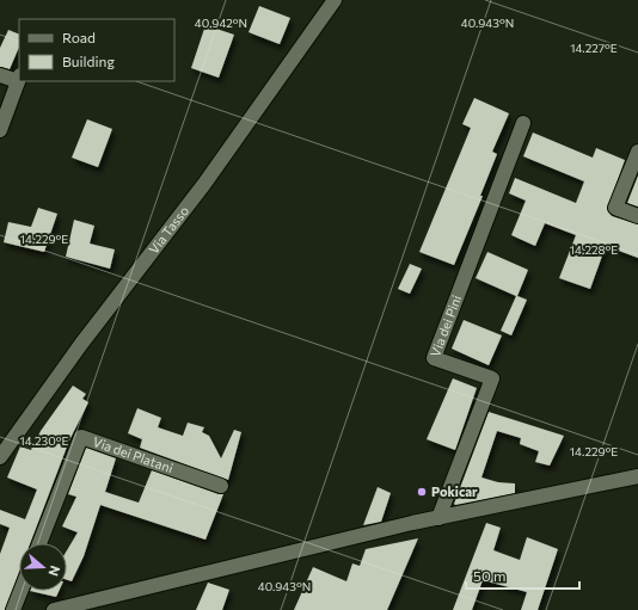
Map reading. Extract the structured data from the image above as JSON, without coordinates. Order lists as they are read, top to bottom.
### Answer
{
  "streets": {
    "street": ["Via Tasso", "Via dei Pini", "Via dei Platani"]
  },
  "places": ["Pokicar"],
  "legend": ["Road", "Building"],
  "scale_bar": "50 m",
  "north": "right",
  "coordinates": [
    "40.942°N",
    "40.943°N",
    "14.227°E",
    "14.229°E",
    "14.228°E",
    "14.230°E"
  ]
}
